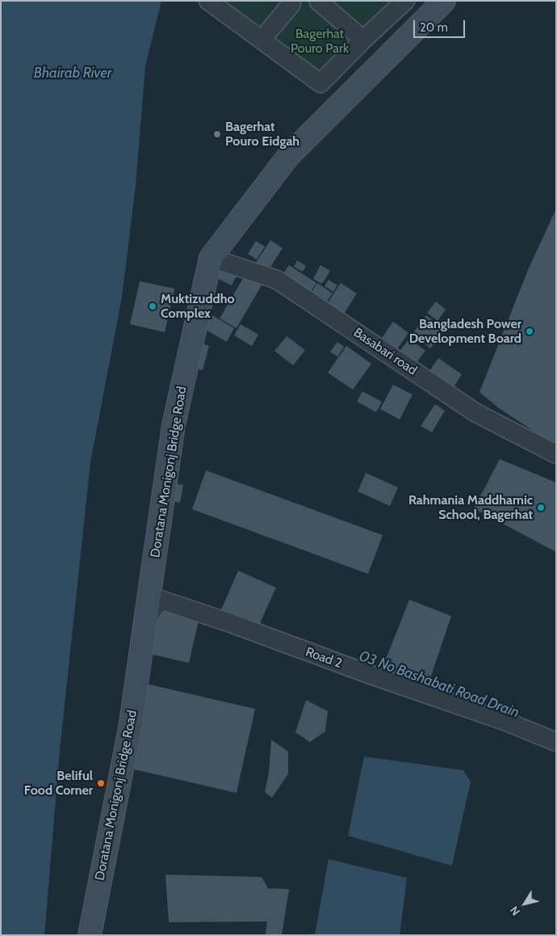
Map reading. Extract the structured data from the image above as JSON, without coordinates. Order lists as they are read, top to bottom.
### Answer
{
  "streets": {
    "main road": ["Doratana Monigonj Bridge Road"],
    "street": ["Basabari road", "Road 2"]
  },
  "crossings": [
    ["Basabari road", "Doratana Monigonj Bridge Road"],
    ["Doratana Monigonj Bridge Road", "Road 2"]
  ],
  "water": ["Bhairab River", "03 No Bashabati Road Drain"],
  "parks": ["Bagerhat Pouro Park"],
  "places": [
    "Bagerhat Pouro Eidgah",
    "Muktizuddho Complex",
    "Bangladesh Power Development Board",
    "Rahmania Maddhamic School, Bagerhat",
    "Beliful Food Corner"
  ],
  "scale_bar": "20 m",
  "north": "bottom left"
}
